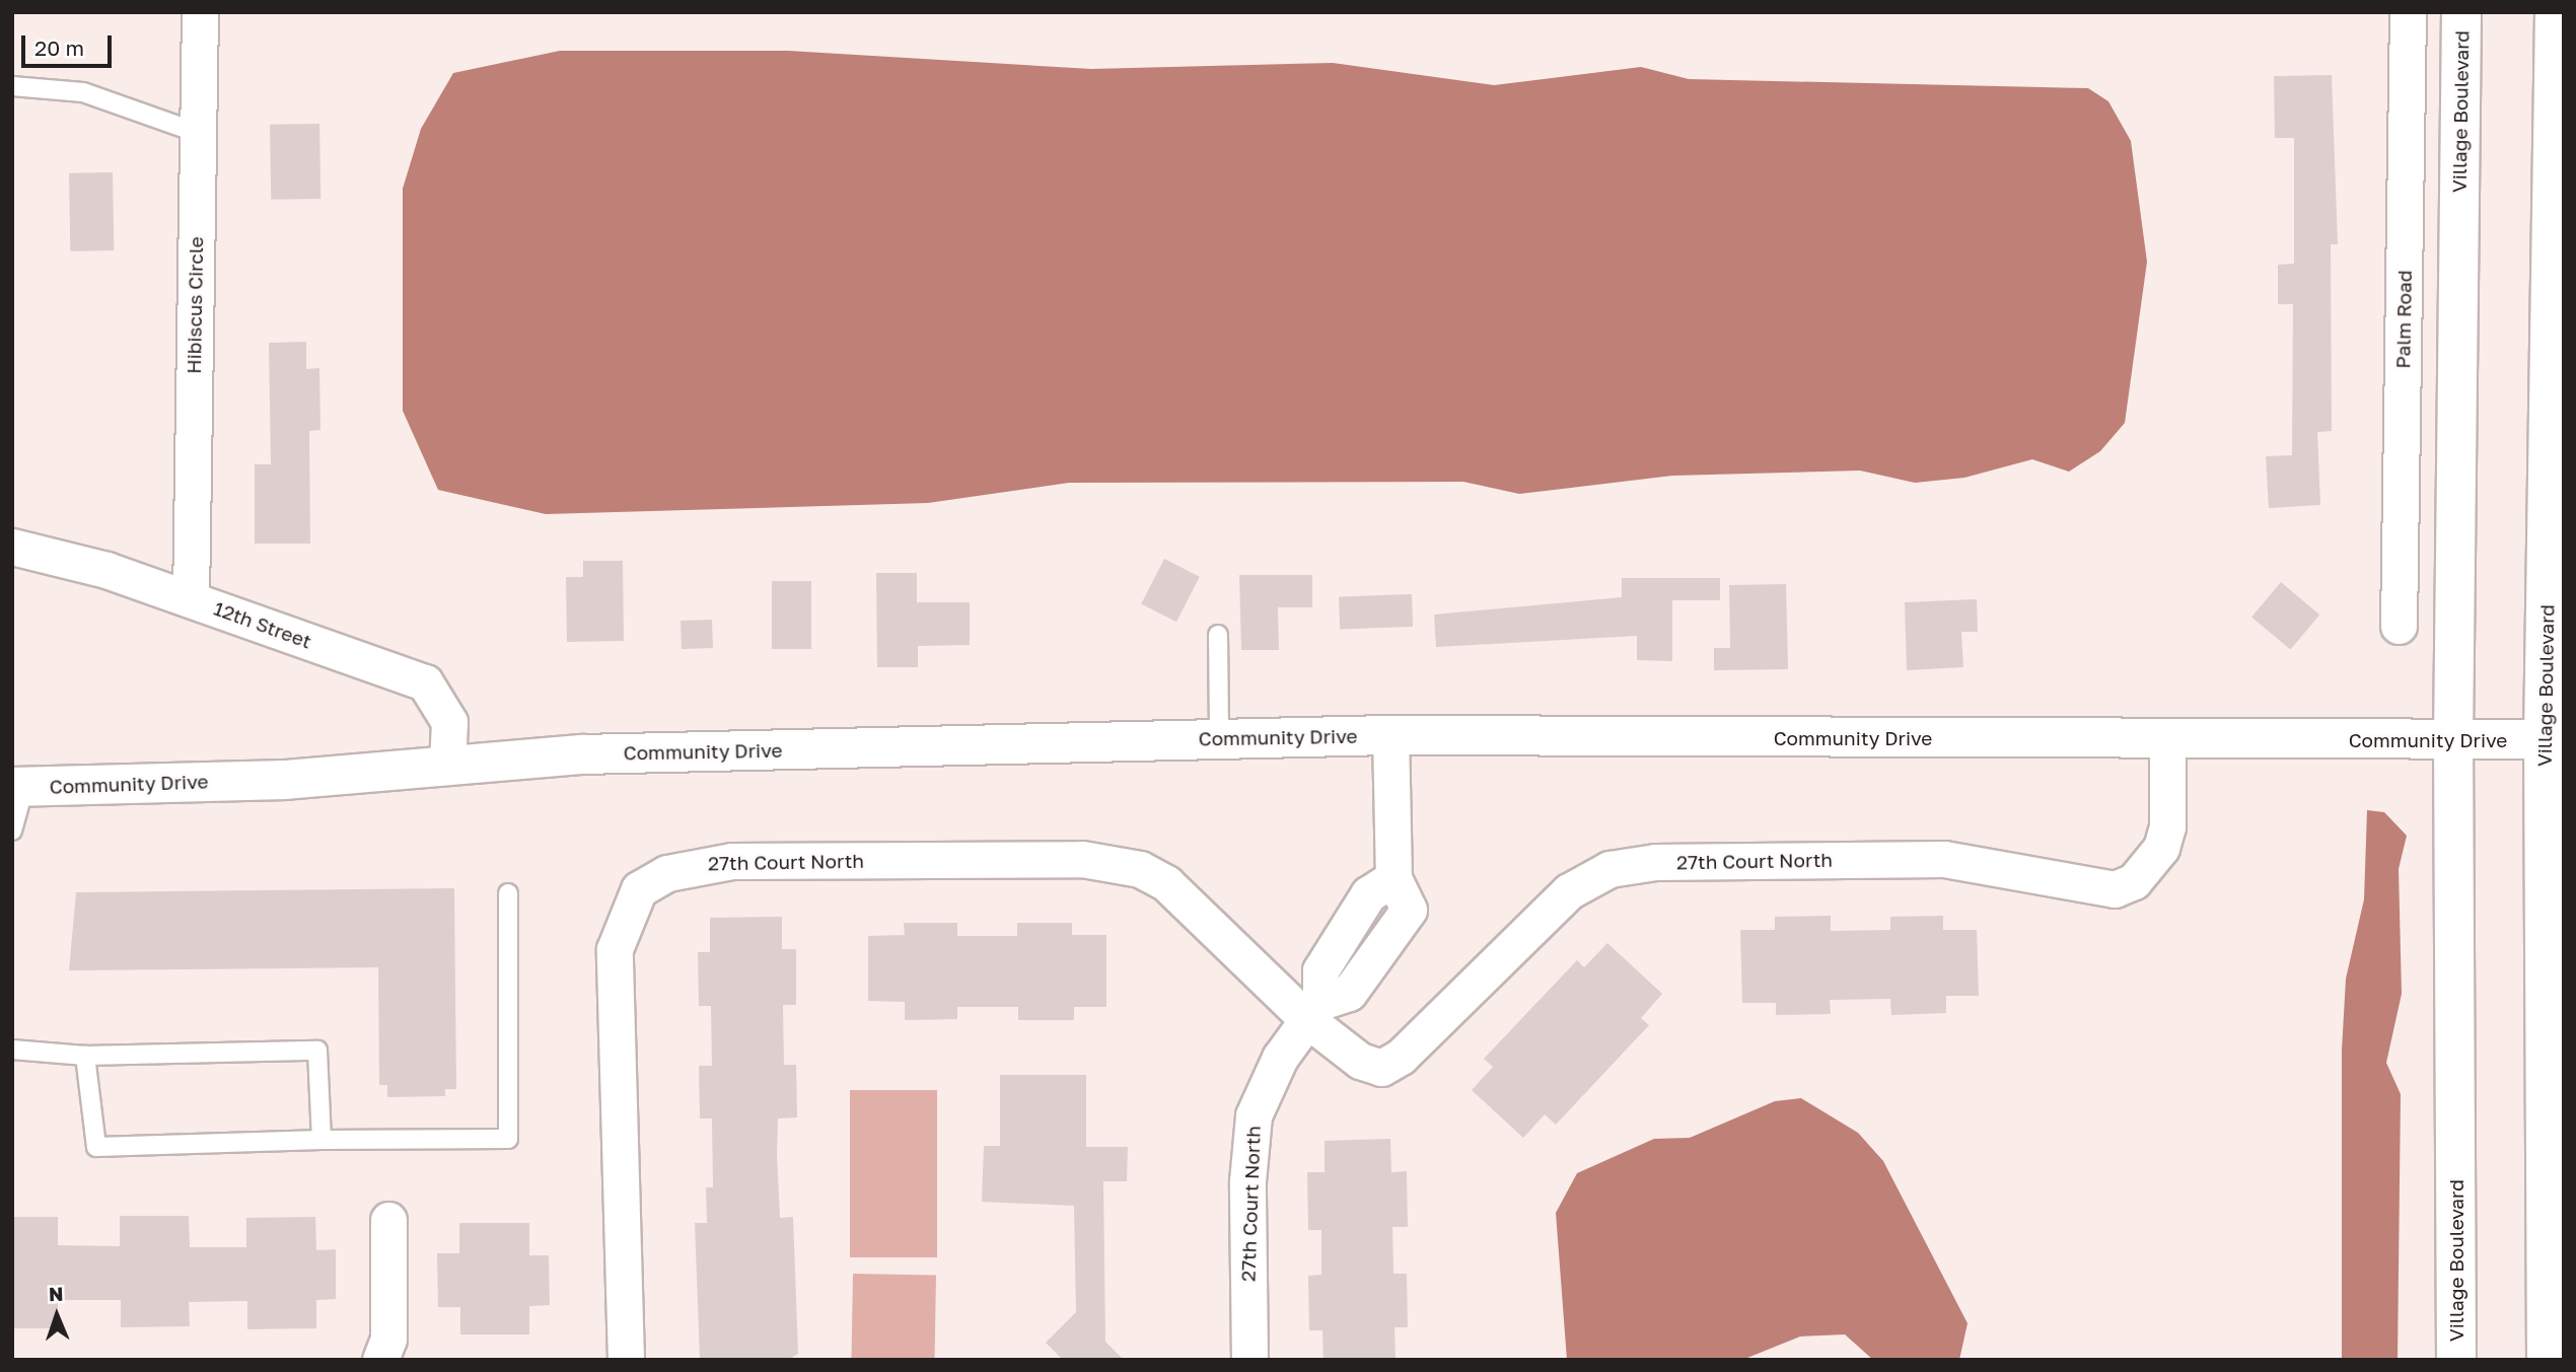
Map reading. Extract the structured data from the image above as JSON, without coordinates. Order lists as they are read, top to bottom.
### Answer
{
  "streets": {
    "street": [
      "Village Boulevard",
      "Hibiscus Circle",
      "Palm Road",
      "12th Street",
      "Community Drive",
      "27th Court North"
    ]
  },
  "crossings": [
    ["Village Boulevard", "Community Drive"],
    ["Hibiscus Circle", "12th Street"],
    ["12th Street", "Community Drive"],
    ["Community Drive", "27th Court North"]
  ],
  "scale_bar": "20 m",
  "north": "top"
}
